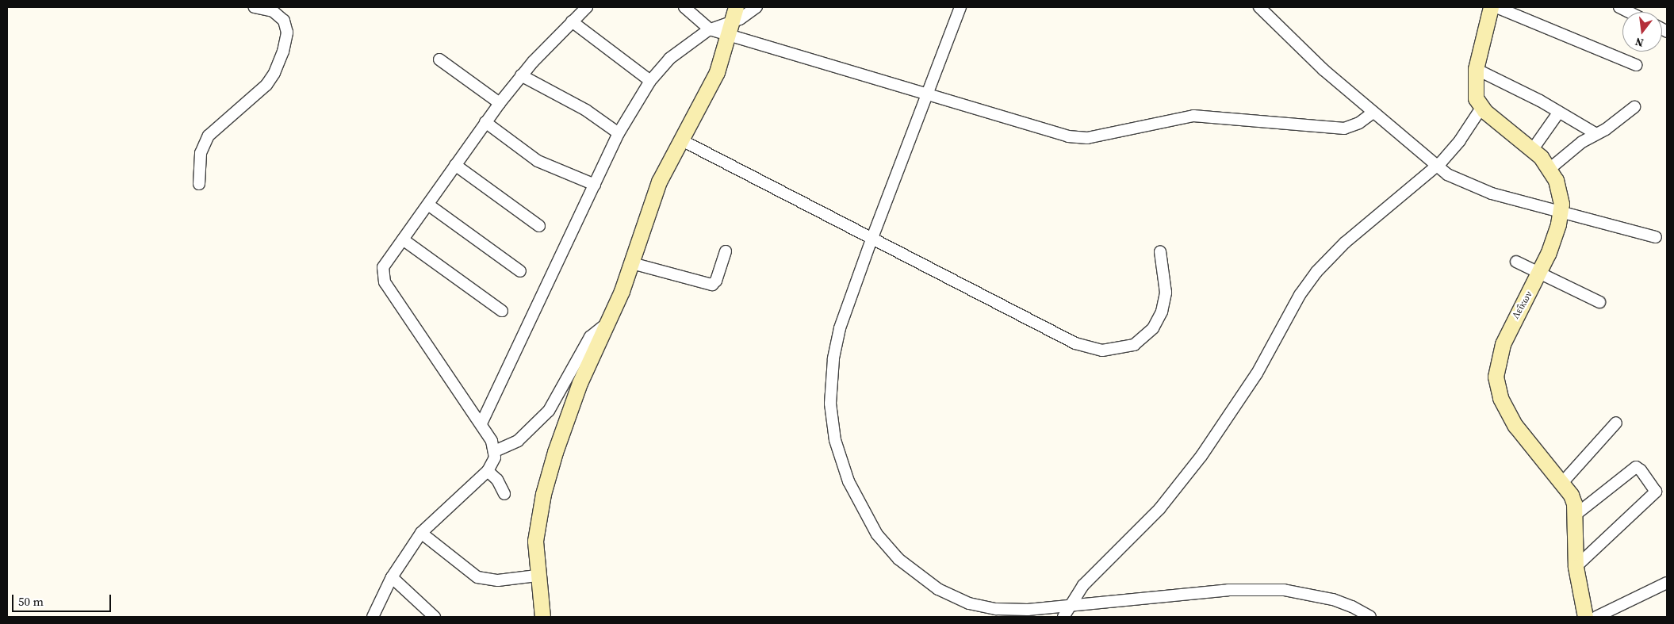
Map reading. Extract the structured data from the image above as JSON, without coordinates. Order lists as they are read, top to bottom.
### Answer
{
  "streets": {
    "street": ["Λεΐκων"]
  },
  "scale_bar": "50 m",
  "north": "bottom"
}
